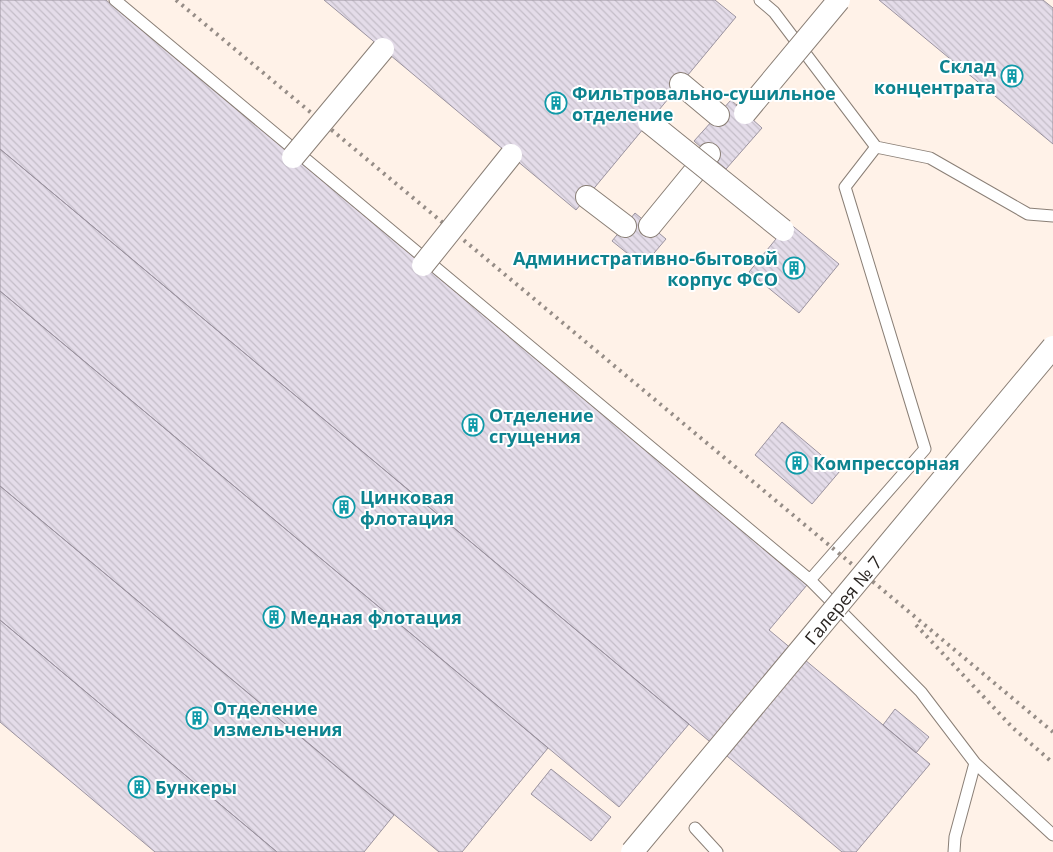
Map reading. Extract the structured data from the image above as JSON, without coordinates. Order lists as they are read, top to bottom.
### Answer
{
  "streets": {
    "street": ["Галерея № 7"]
  },
  "places": {
    "building": [
      "Склад концентрата",
      "Фильтровально-сушильное отделение",
      "Административно-бытовой корпус ФСО",
      "Отделение сгущения",
      "Компрессорная",
      "Цинковая флотация",
      "Медная флотация",
      "Отделение измельчения",
      "Бункеры"
    ]
  }
}
